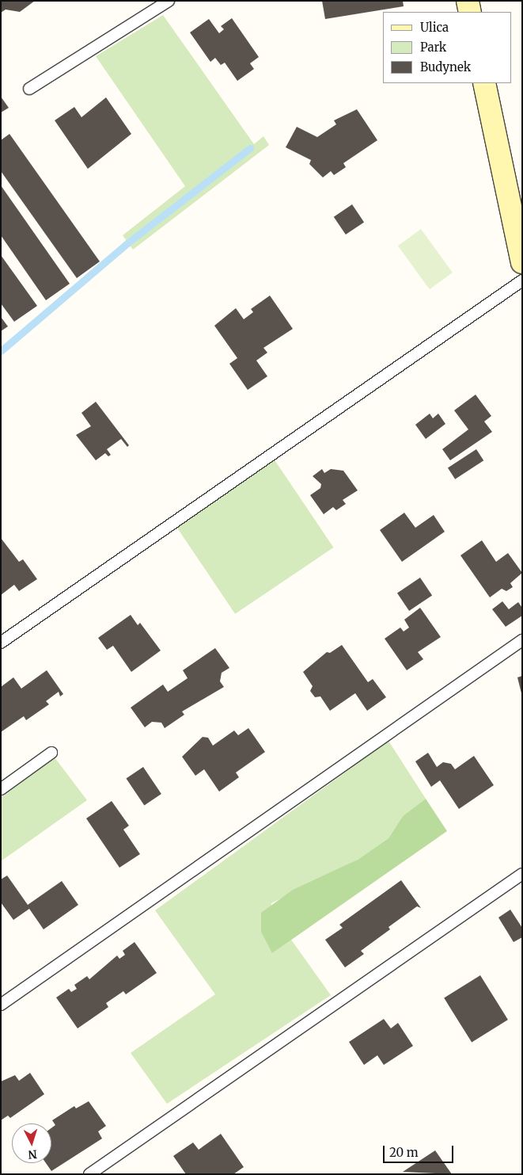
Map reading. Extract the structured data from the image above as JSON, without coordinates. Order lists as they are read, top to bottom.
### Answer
{
  "legend": ["Ulica", "Park", "Budynek"],
  "scale_bar": "20 m",
  "north": "bottom"
}
